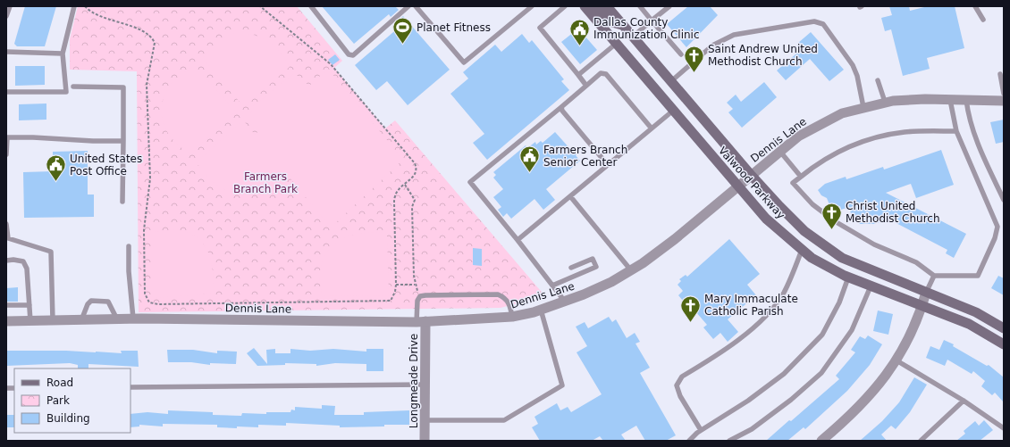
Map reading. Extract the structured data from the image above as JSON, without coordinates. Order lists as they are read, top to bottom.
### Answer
{
  "streets": {
    "main road": ["Valwood Parkway"],
    "street": ["Dennis Lane", "Longmeade Drive"]
  },
  "crossings": [
    ["Dennis Lane", "Valwood Parkway"],
    ["Dennis Lane", "Longmeade Drive"]
  ],
  "parks": ["Farmers Branch Park"],
  "places": {
    "sports": ["Planet Fitness"],
    "public building": ["Dallas County Immunization Clinic", "Farmers Branch Senior Center", "United States Post Office"],
    "church": ["Saint Andrew United Methodist Church", "Christ United Methodist Church", "Mary Immaculate Catholic Parish"]
  },
  "legend": ["Road", "Park", "Building"]
}
